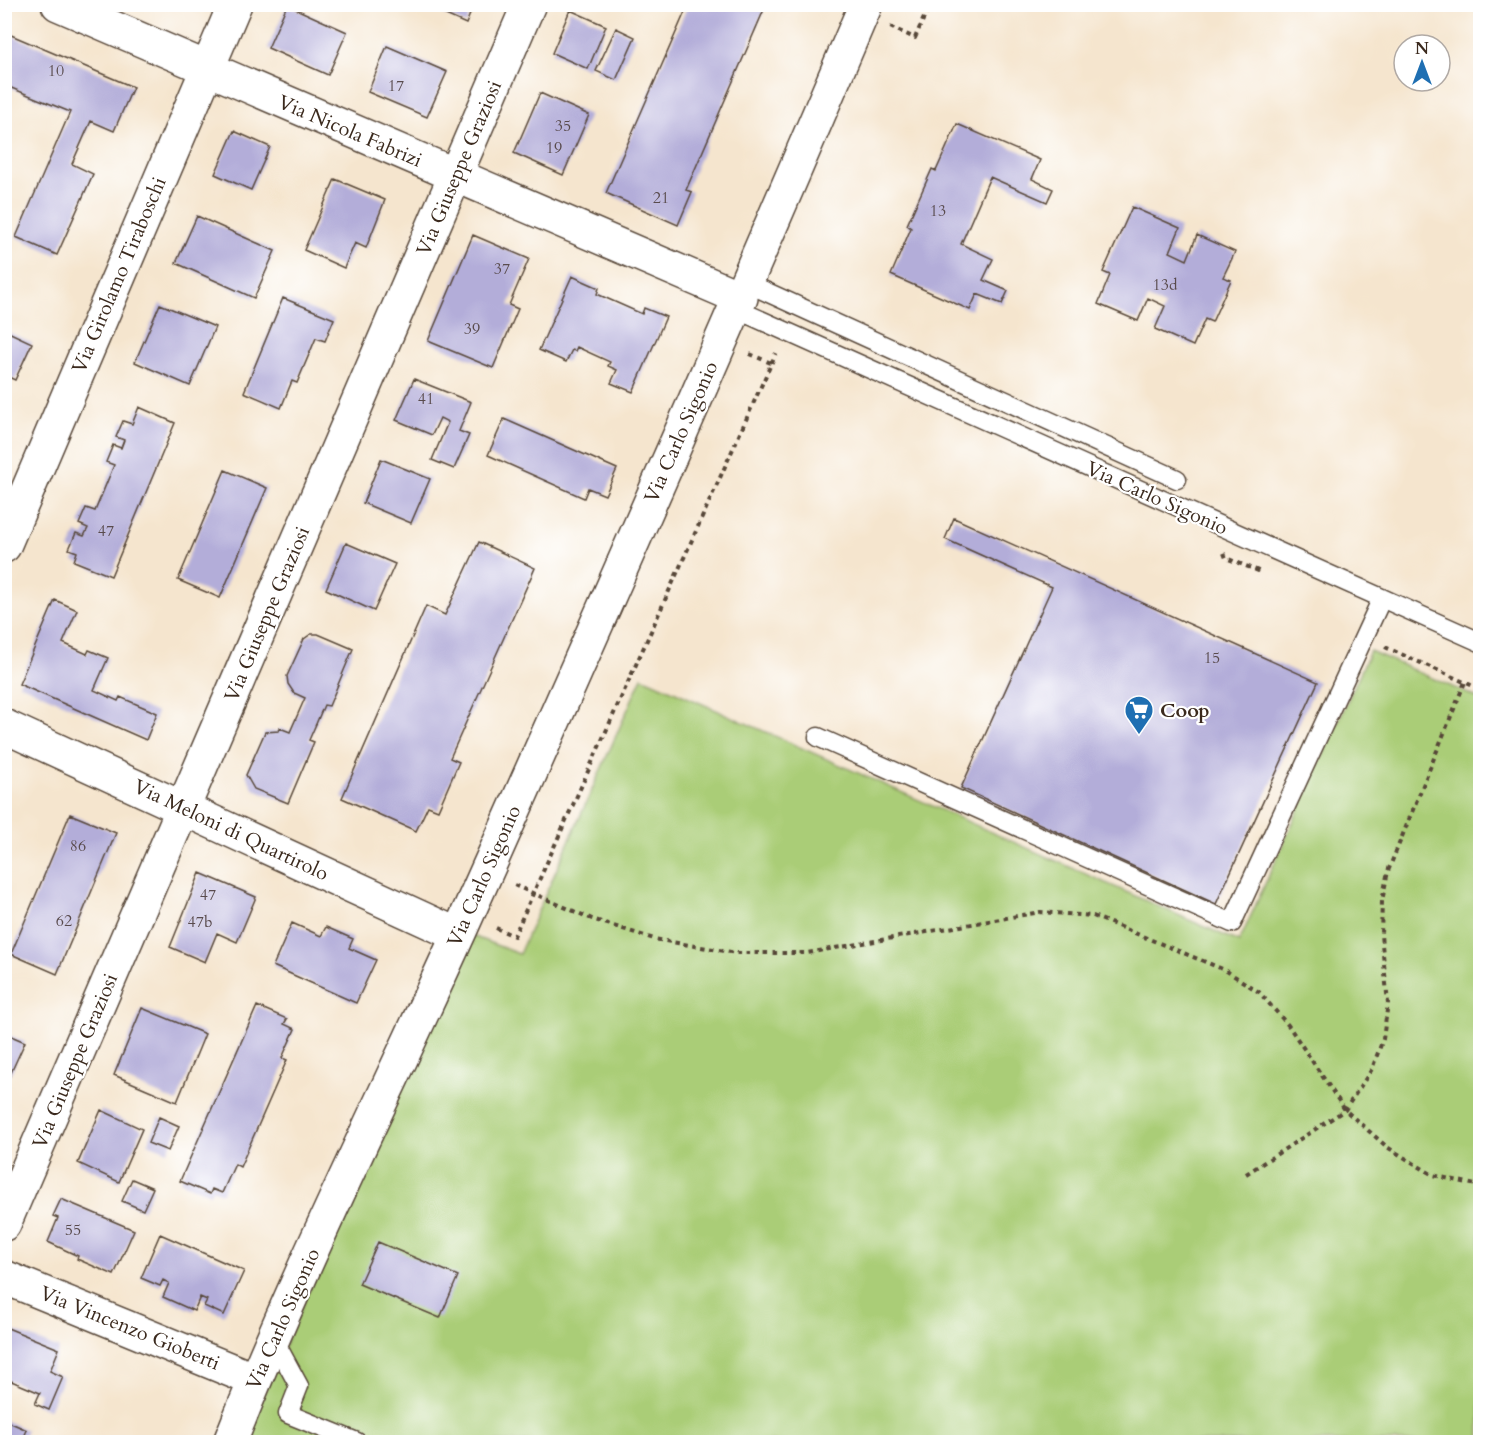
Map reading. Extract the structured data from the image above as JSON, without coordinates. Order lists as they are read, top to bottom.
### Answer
{
  "streets": {
    "street": [
      "Via Nicola Fabrizi",
      "Via Giuseppe Graziosi",
      "Via Girolamo Tiraboschi",
      "Via Carlo Sigonio",
      "Via Meloni di Quartirolo",
      "Via Vincenzo Gioberti"
    ]
  },
  "crossings": [
    ["Via Nicola Fabrizi", "Via Giuseppe Graziosi"],
    ["Via Nicola Fabrizi", "Via Girolamo Tiraboschi"],
    ["Via Nicola Fabrizi", "Via Carlo Sigonio"],
    ["Via Giuseppe Graziosi", "Via Meloni di Quartirolo"],
    ["Via Carlo Sigonio", "Via Meloni di Quartirolo"],
    ["Via Carlo Sigonio", "Via Vincenzo Gioberti"]
  ],
  "places": {
    "supermarket": ["Coop"]
  },
  "house_numbers": [
    "10",
    "17",
    "35",
    "19",
    "21",
    "13",
    "37",
    "13d",
    "39",
    "41",
    "47",
    "15",
    "86",
    "47",
    "62",
    "47b",
    "55"
  ],
  "north": "top"
}
